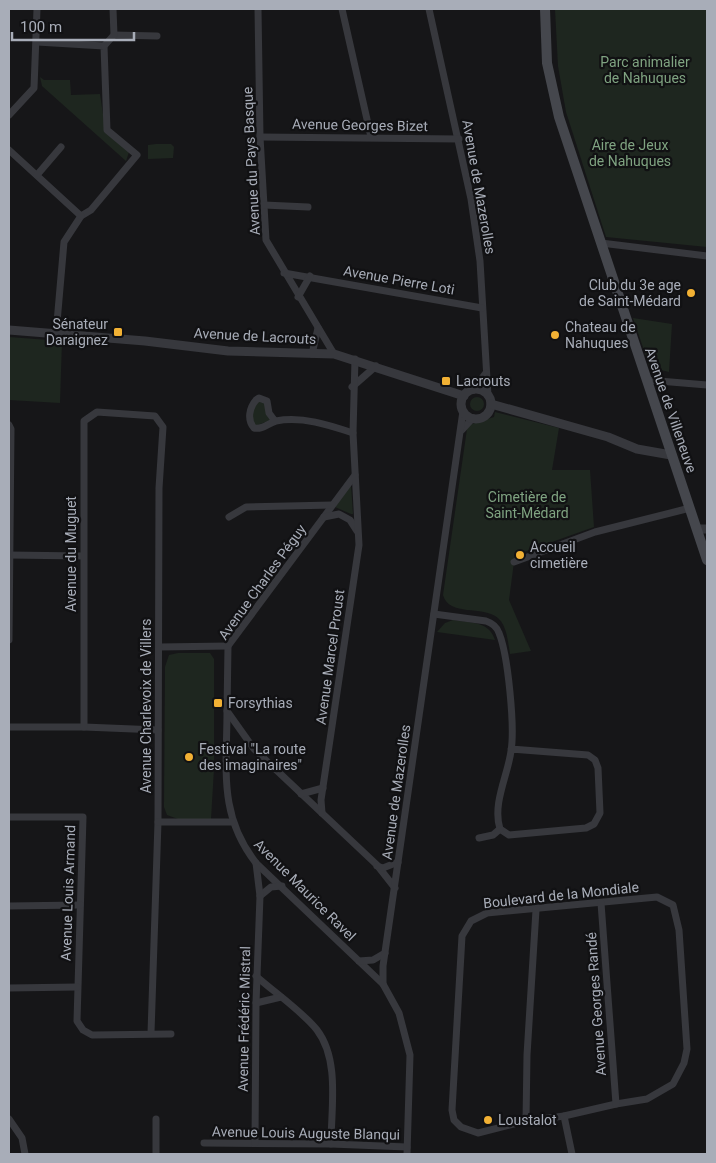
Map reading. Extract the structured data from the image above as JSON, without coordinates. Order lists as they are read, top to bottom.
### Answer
{
  "streets": {
    "main road": ["Avenue de Villeneuve"],
    "street": [
      "Avenue Georges Bizet",
      "Avenue du Pays Basque",
      "Avenue de Mazerolles",
      "Avenue Pierre Loti",
      "Avenue de Lacrouts",
      "Avenue du Muguet",
      "Avenue Charles Péguy",
      "Avenue Marcel Proust",
      "Avenue Charlevoix de Villers",
      "Avenue Maurice Ravel",
      "Avenue Louis Armand",
      "Boulevard de la Mondiale",
      "Avenue Georges Randé",
      "Avenue Frédéric Mistral",
      "Avenue Louis Auguste Blanqui"
    ]
  },
  "crossings": [
    ["Avenue Georges Bizet", "Avenue du Pays Basque"],
    ["Avenue Georges Bizet", "Avenue de Mazerolles"],
    ["Avenue du Pays Basque", "Avenue Pierre Loti"],
    ["Avenue du Pays Basque", "Avenue de Lacrouts"],
    ["Avenue de Mazerolles", "Avenue Pierre Loti"],
    ["Avenue de Mazerolles", "Avenue de Lacrouts"],
    ["Avenue de Mazerolles", "Avenue Maurice Ravel"],
    ["Avenue de Lacrouts", "Avenue Marcel Proust"],
    ["Avenue du Muguet", "Avenue Charlevoix de Villers"],
    ["Avenue Charles Péguy", "Avenue Marcel Proust"],
    ["Avenue Charles Péguy", "Avenue Maurice Ravel"],
    ["Avenue Charlevoix de Villers", "Avenue Louis Armand"],
    ["Avenue Maurice Ravel", "Avenue Frédéric Mistral"],
    ["Boulevard de la Mondiale", "Avenue Georges Randé"],
    ["Avenue Frédéric Mistral", "Avenue Louis Auguste Blanqui"]
  ],
  "parks": ["Parc animalier de Nahuques", "Aire de Jeux de Nahuques", "Cimetière de Saint-Médard"],
  "places": {
    "other": [
      "Club du 3e age de Saint-Médard",
      "Chateau de Nahuques",
      "Accueil cimetière",
      "Festival \"La route des imaginaires\"",
      "Loustalot"
    ],
    "transit": ["Sénateur Daraignez", "Lacrouts", "Forsythias"]
  },
  "scale_bar": "100 m"
}
